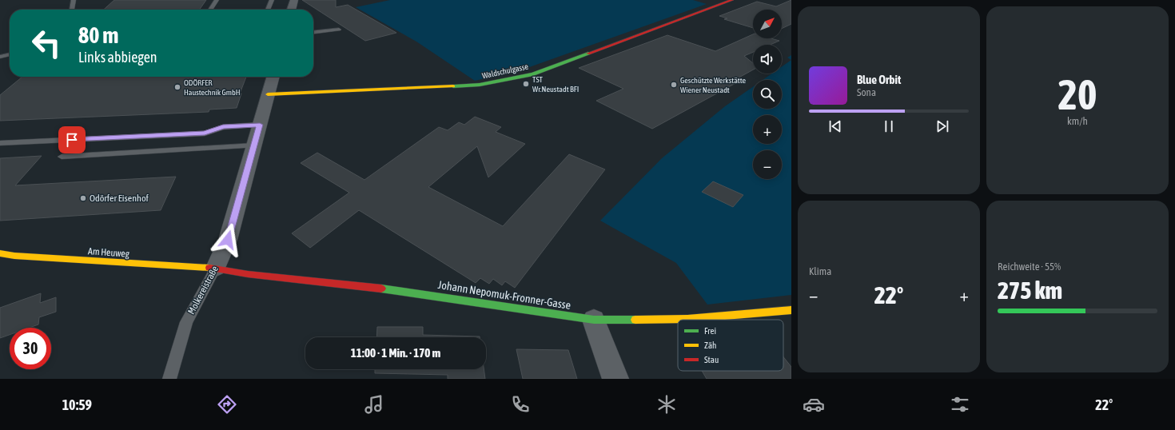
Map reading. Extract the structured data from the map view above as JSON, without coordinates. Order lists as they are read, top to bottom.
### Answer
{
  "streets": {
    "street": [
      "Waldschulgasse",
      "Am Heuweg",
      "Molkereistraße",
      "Johann Nepomuk-Fronner-Gasse"
    ]
  },
  "crossings": [
    ["Waldschulgasse", "Molkereistraße"],
    ["Am Heuweg", "Molkereistraße"],
    ["Am Heuweg", "Johann Nepomuk-Fronner-Gasse"],
    ["Molkereistraße", "Johann Nepomuk-Fronner-Gasse"]
  ],
  "places": [
    "TST Wr.Neustadt BFI",
    "Geschützte Werkstätte Wiener Neustadt",
    "ODÖRFER Haustechnik GmbH",
    "Odörfer Eisenhof"
  ],
  "legend": ["Frei", "Zäh", "Stau"],
  "north": "top right",
  "page": {
    "tile": [
      ["20", "km/h"],
      "Klima",
      ["Reichweite · 55%", "275 km"]
    ],
    "map_buttons": ["+", "−"],
    "turn": ["80 m", "Links abbiegen"],
    "song": ["Blue Orbit", "Sona"],
    "heat": ["−", "22°", "+"],
    "limit": "30",
    "trip": "11:00 · 1 Min. · 170 m",
    "tabs": ["10:59", "22°"]
  }
}
